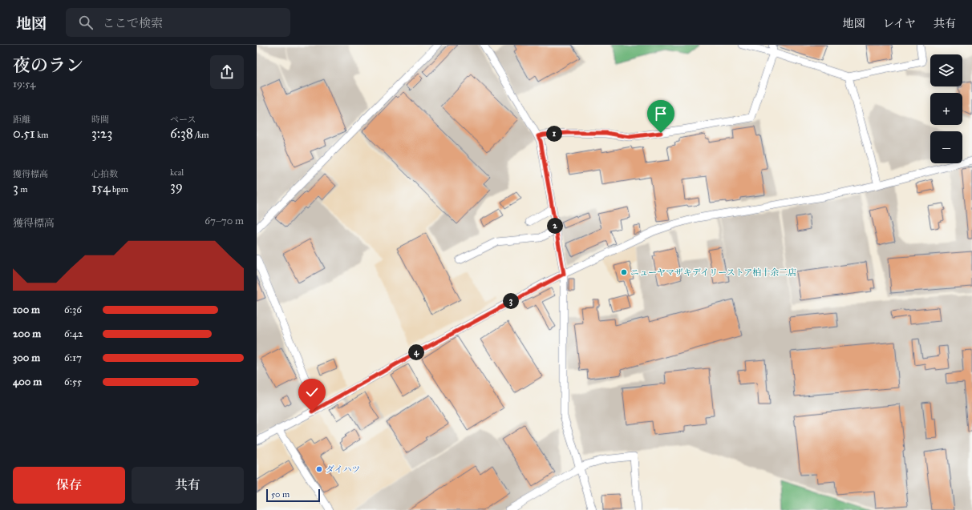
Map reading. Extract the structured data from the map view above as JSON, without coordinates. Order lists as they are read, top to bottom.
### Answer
{
  "places": ["ニューヤマザキデイリーストア柏十余二店", "ダイハツ"],
  "scale_bar": "50 m",
  "page": {
    "header": "地図",
    "search": "ここで検索",
    "nav": ["地図", "レイヤ", "共有"],
    "heading": ["夜のラン", "19:54"],
    "map_buttons": ["+", "−"],
    "stats": [
      ["距離", "0.51 km"],
      ["時間", "3:23"],
      ["ペース", "6:38 /km"],
      ["獲得標高", "3 m"],
      ["心拍数", "154 bpm"],
      ["kcal", "39"]
    ],
    "pins": [
      "1",
      "2",
      "3",
      "4"
    ],
    "chart": ["獲得標高", "67–70 m"],
    "list": [
      {
        "name": "100 m",
        "note": "6:36"
      },
      {
        "name": "200 m",
        "note": "6:42"
      },
      {
        "name": "300 m",
        "note": "6:17"
      },
      {
        "name": "400 m",
        "note": "6:55"
      }
    ],
    "buttons": ["保存", "共有"],
    "scale": "50 m"
  }
}
